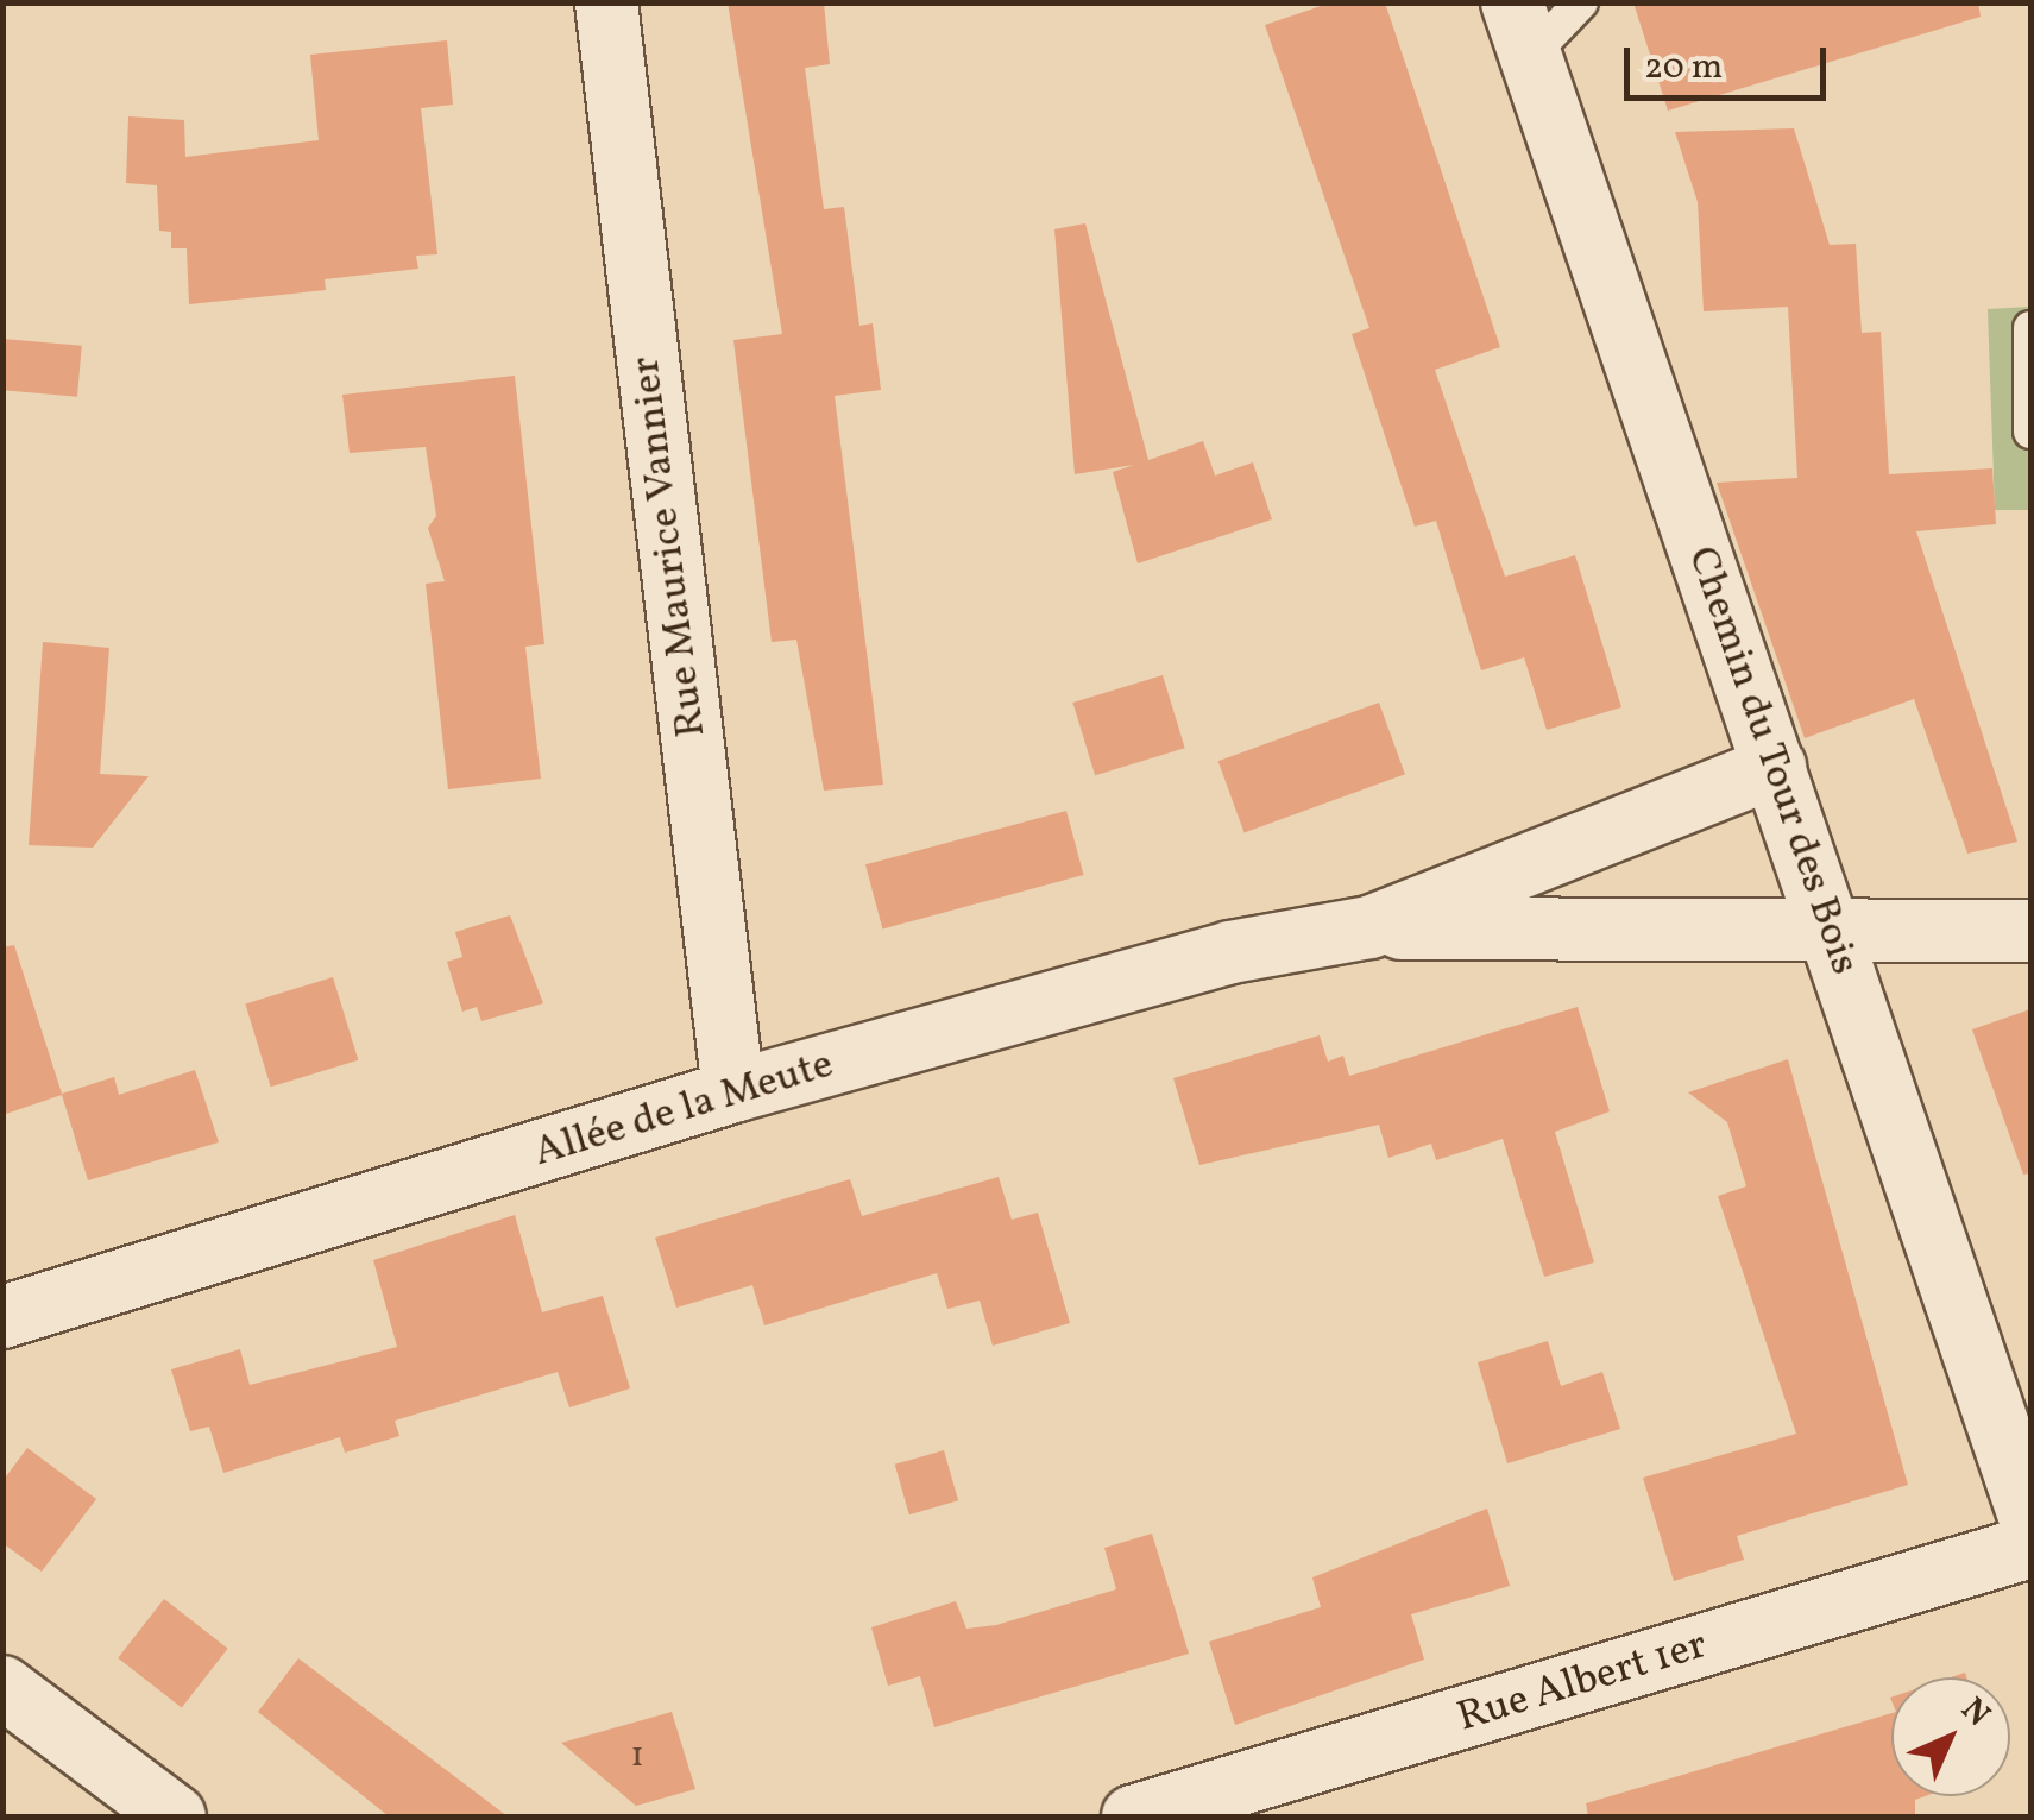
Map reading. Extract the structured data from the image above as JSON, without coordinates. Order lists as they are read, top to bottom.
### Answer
{
  "streets": {
    "street": [
      "Rue Maurice Vannier",
      "Chemin du Tour des Bois",
      "Allée de la Meute",
      "Rue Albert 1er"
    ]
  },
  "crossings": [
    ["Rue Maurice Vannier", "Allée de la Meute"],
    ["Chemin du Tour des Bois", "Allée de la Meute"]
  ],
  "house_numbers": ["1"],
  "scale_bar": "20 m",
  "north": "top right"
}
